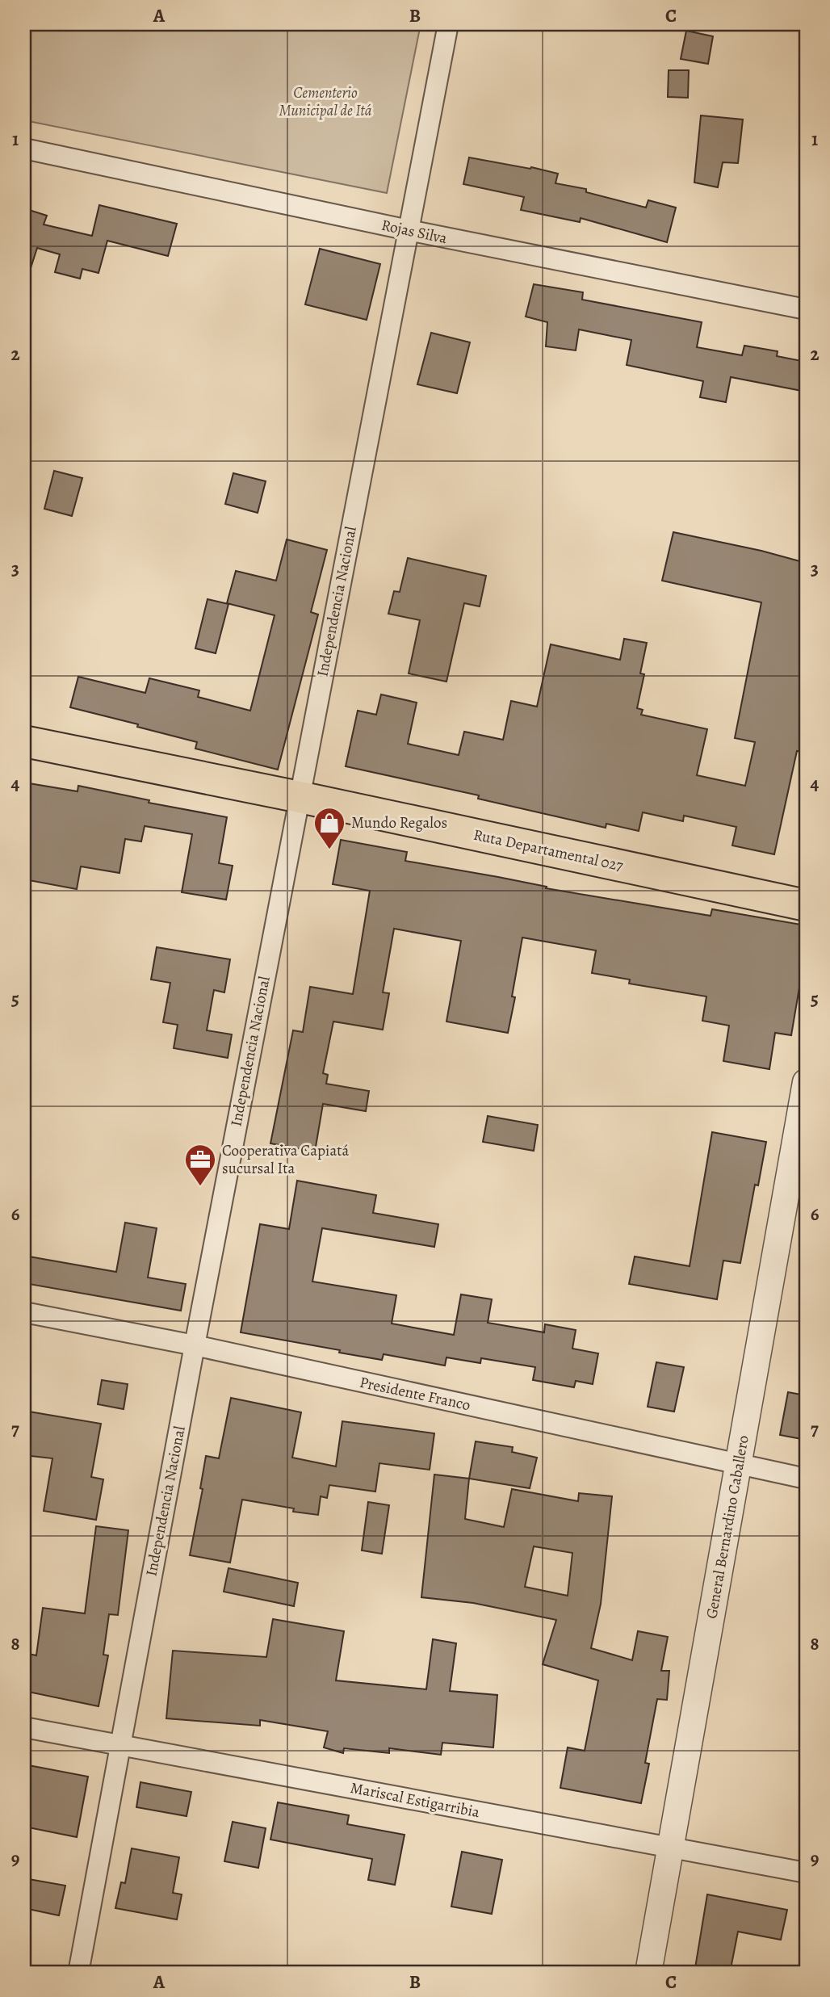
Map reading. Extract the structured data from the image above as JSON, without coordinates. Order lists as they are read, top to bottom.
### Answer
{
  "streets": {
    "main road": ["Ruta Departamental 027"],
    "street": [
      "Rojas Silva",
      "Independencia Nacional",
      "Presidente Franco",
      "General Bernardino Caballero",
      "Mariscal Estigarribia"
    ]
  },
  "crossings": [
    ["Rojas Silva", "Independencia Nacional"],
    ["Independencia Nacional", "Ruta Departamental 027"],
    ["Independencia Nacional", "Presidente Franco"],
    ["Independencia Nacional", "Mariscal Estigarribia"],
    ["Presidente Franco", "General Bernardino Caballero"],
    ["General Bernardino Caballero", "Mariscal Estigarribia"]
  ],
  "parks": ["Cementerio Municipal de Itá"],
  "places": {
    "shop": ["Mundo Regalos"],
    "office": ["Cooperativa Capiatá sucursal Ita"]
  },
  "grid": {
    "columns": ["A", "B", "C"],
    "rows": [
      "1",
      "2",
      "3",
      "4",
      "5",
      "6",
      "7",
      "8",
      "9"
    ]
  }
}
